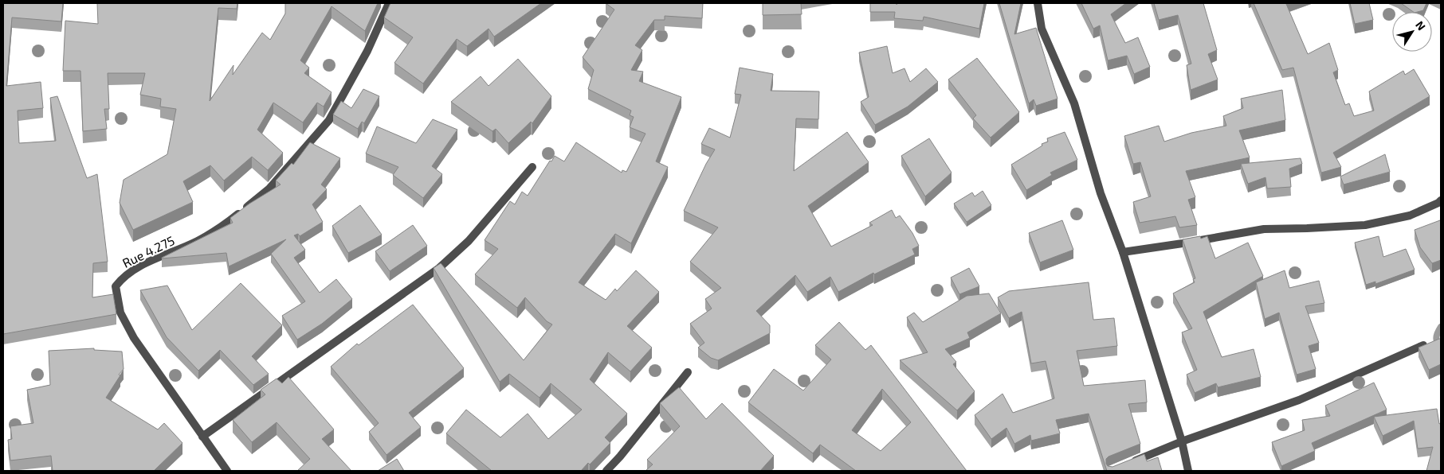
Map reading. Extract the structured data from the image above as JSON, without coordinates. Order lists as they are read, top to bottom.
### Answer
{
  "streets": {
    "street": ["Rue 4.275"]
  },
  "north": "top right"
}
